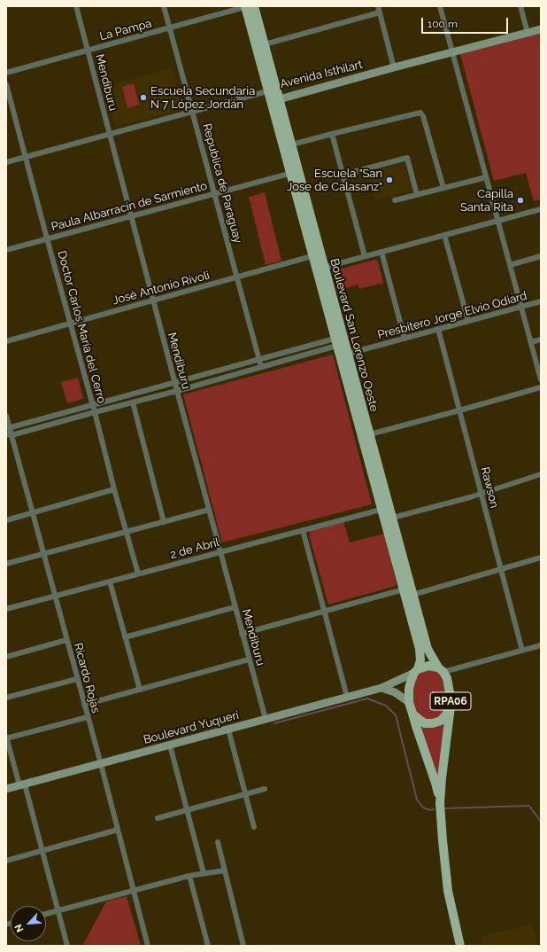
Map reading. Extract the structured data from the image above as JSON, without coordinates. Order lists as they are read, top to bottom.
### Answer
{
  "streets": {
    "main road": [
      "Avenida Isthilart",
      "Boulevard San Lorenzo Oeste",
      "RPA06",
      "Boulevard Yuquerí"
    ],
    "street": [
      "La Pampa",
      "Mendiburu",
      "Republica de Paraguay",
      "Paula Albarracín de Sarmiento",
      "José Antonio Rívoli",
      "Presbítero Jorge Elvio Odiard",
      "Doctor Carlos María del Cerro",
      "Rawson",
      "2 de Abril",
      "Ricardo Rojas"
    ]
  },
  "crossings": [
    ["La Pampa", "Mendiburu"],
    ["La Pampa", "Republica de Paraguay"],
    ["La Pampa", "Boulevard San Lorenzo Oeste"],
    ["Avenida Isthilart", "Mendiburu"],
    ["Avenida Isthilart", "Republica de Paraguay"],
    ["Avenida Isthilart", "Doctor Carlos María del Cerro"],
    ["Avenida Isthilart", "Boulevard San Lorenzo Oeste"],
    ["Mendiburu", "Paula Albarracín de Sarmiento"],
    ["Mendiburu", "José Antonio Rívoli"],
    ["Mendiburu", "2 de Abril"],
    ["Mendiburu", "Boulevard Yuquerí"],
    ["Republica de Paraguay", "Paula Albarracín de Sarmiento"],
    ["Republica de Paraguay", "José Antonio Rívoli"],
    ["Paula Albarracín de Sarmiento", "Doctor Carlos María del Cerro"],
    ["Paula Albarracín de Sarmiento", "Boulevard San Lorenzo Oeste"],
    ["José Antonio Rívoli", "Doctor Carlos María del Cerro"],
    ["José Antonio Rívoli", "Boulevard San Lorenzo Oeste"],
    ["Presbítero Jorge Elvio Odiard", "Boulevard San Lorenzo Oeste"],
    ["Presbítero Jorge Elvio Odiard", "Rawson"],
    ["Doctor Carlos María del Cerro", "2 de Abril"],
    ["Boulevard San Lorenzo Oeste", "2 de Abril"],
    ["Boulevard San Lorenzo Oeste", "RPA06"],
    ["Boulevard San Lorenzo Oeste", "Boulevard Yuquerí"],
    ["2 de Abril", "Ricardo Rojas"],
    ["Ricardo Rojas", "Boulevard Yuquerí"],
    ["RPA06", "Boulevard Yuquerí"]
  ],
  "places": ["Escuela Secundaria N 7 López Jordán", "Escuela \"San Jose de Calasanz\"", "Capilla Santa Rita"],
  "scale_bar": "100 m",
  "north": "bottom left"
}
